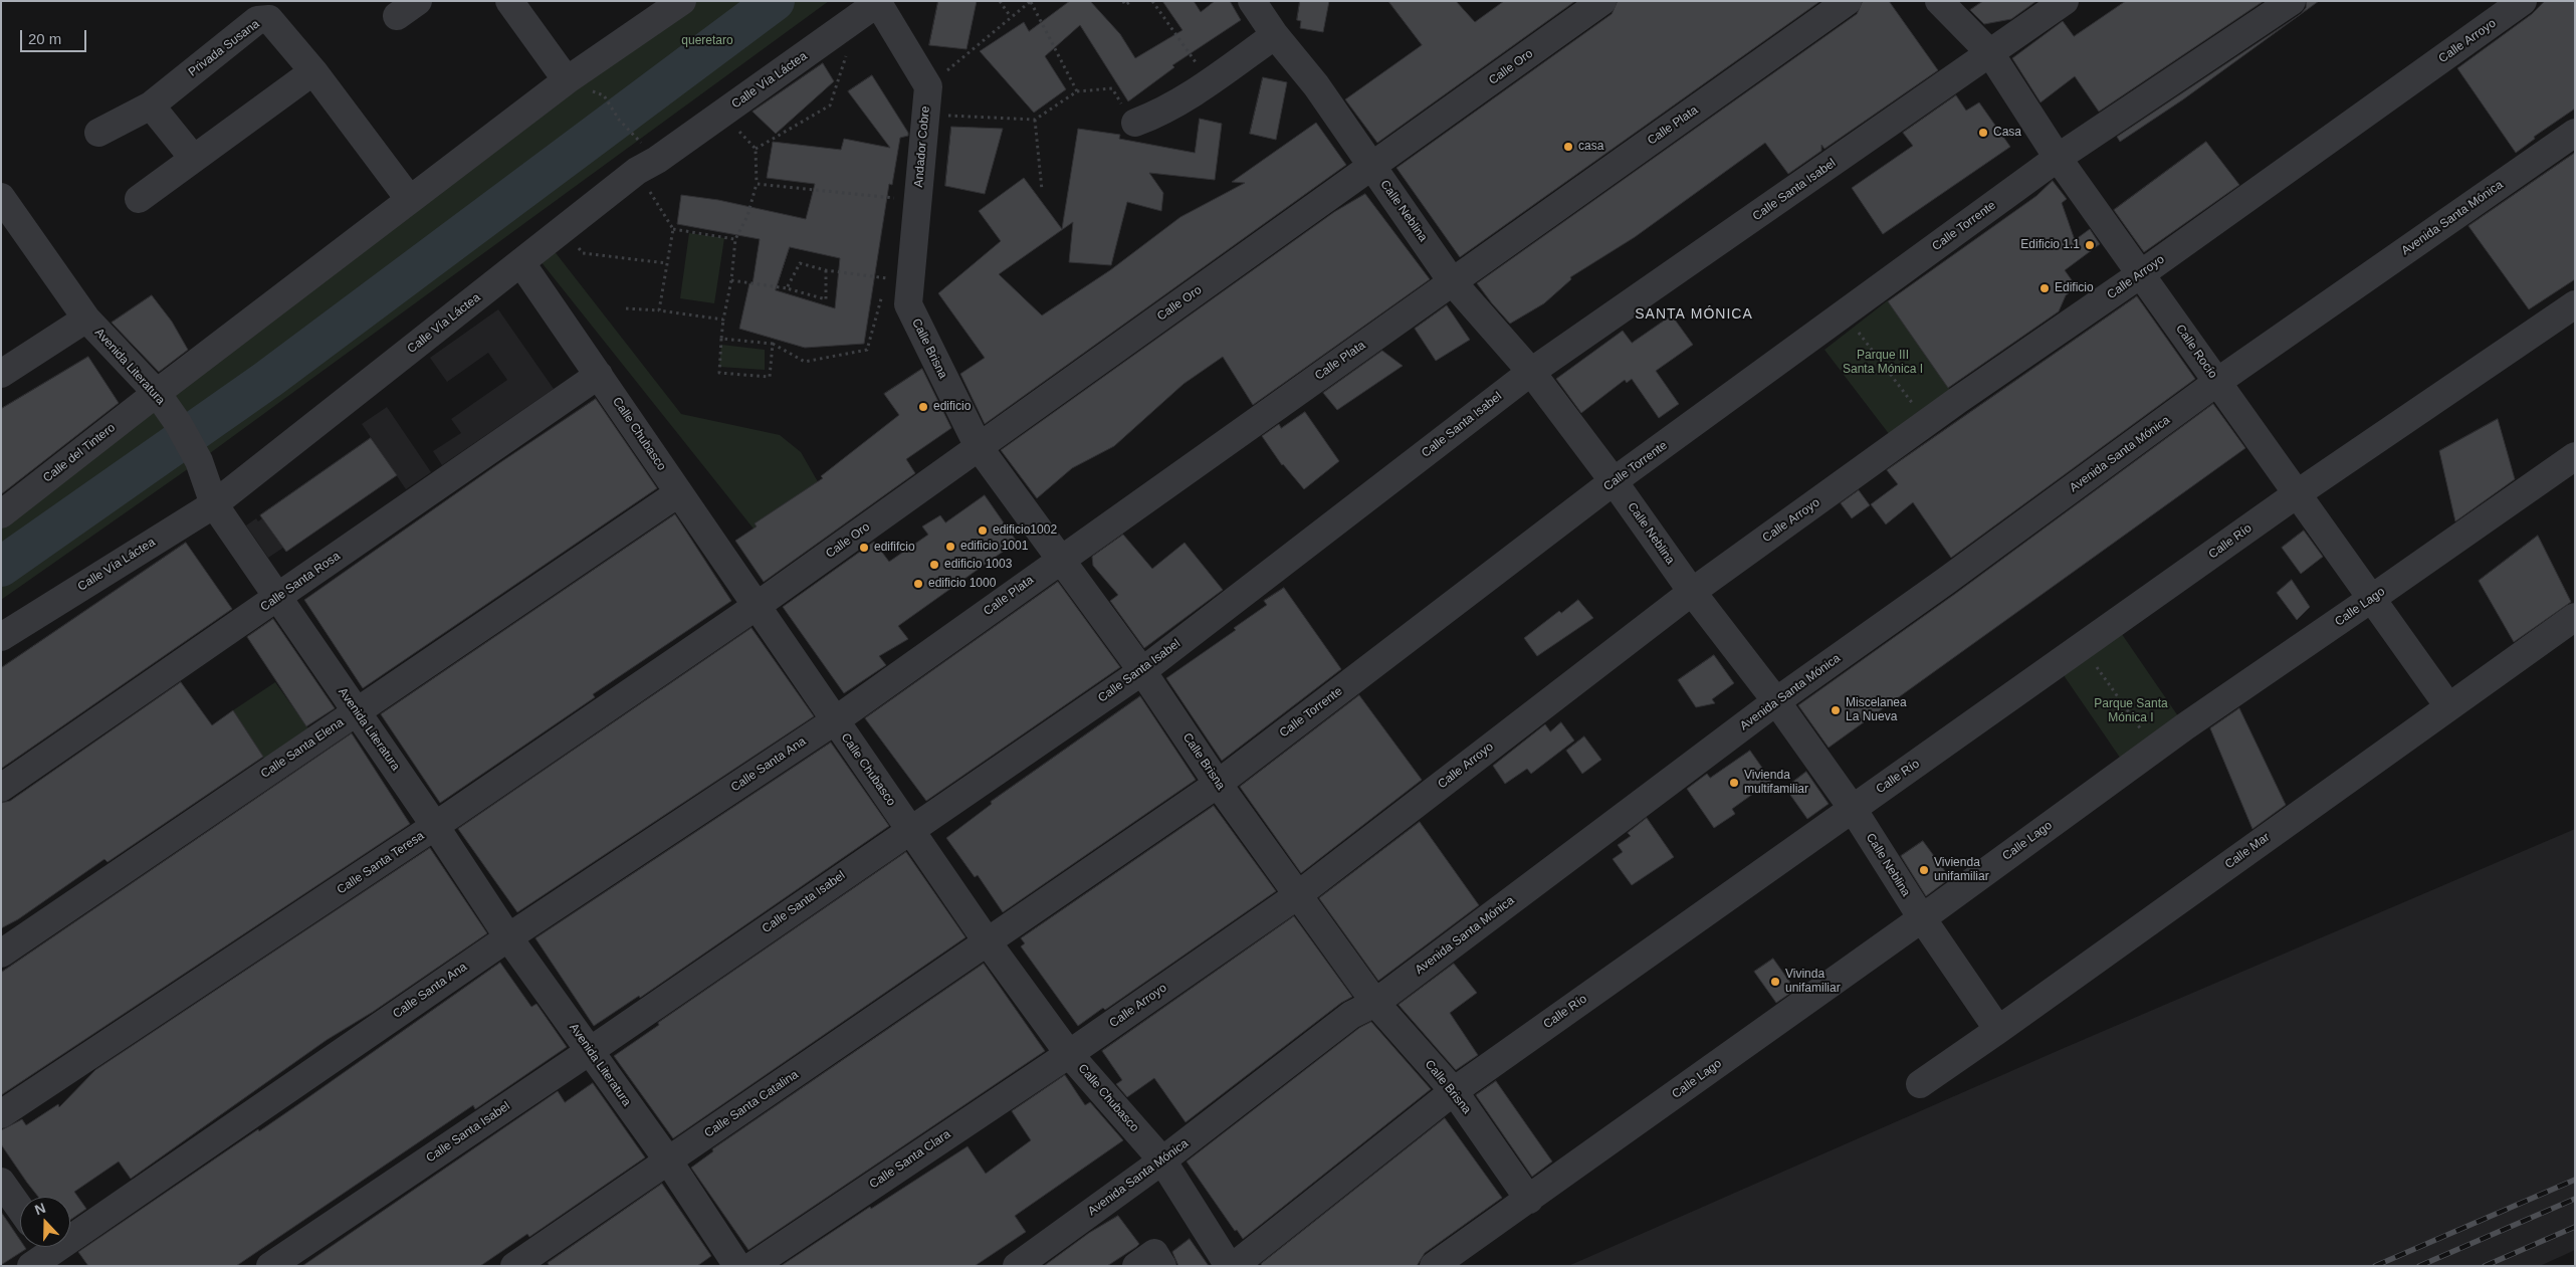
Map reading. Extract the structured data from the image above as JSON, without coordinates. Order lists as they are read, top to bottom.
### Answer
{
  "streets": {
    "street": [
      "Calle Arroyo",
      "Privada Susana",
      "Calle Oro",
      "Calle Vía Láctea",
      "Calle Plata",
      "Andador Cobre",
      "Calle Santa Isabel",
      "Calle Neblina",
      "Avenida Santa Mónica",
      "Calle Torrente",
      "Calle Brisna",
      "Calle Rocío",
      "Avenida Literatura",
      "Calle Chubasco",
      "Calle del Tintero",
      "Calle Río",
      "Calle Santa Rosa",
      "Calle Lago",
      "Calle Santa Elena",
      "Calle Santa Ana",
      "Calle Mar",
      "Calle Santa Teresa",
      "Calle Santa Catalina",
      "Calle Santa Clara"
    ]
  },
  "crossings": [
    ["Calle Arroyo", "Calle Neblina"],
    ["Calle Arroyo", "Calle Brisna"],
    ["Calle Arroyo", "Calle Rocío"],
    ["Calle Arroyo", "Calle Chubasco"],
    ["Calle Arroyo", "Calle Santa Clara"],
    ["Calle Oro", "Calle Neblina"],
    ["Calle Oro", "Calle Brisna"],
    ["Calle Oro", "Calle Chubasco"],
    ["Calle Oro", "Calle Santa Teresa"],
    ["Calle Vía Láctea", "Avenida Literatura"],
    ["Calle Vía Láctea", "Calle Chubasco"],
    ["Calle Plata", "Calle Neblina"],
    ["Calle Plata", "Calle Brisna"],
    ["Calle Plata", "Calle Chubasco"],
    ["Calle Plata", "Calle Santa Ana"],
    ["Andador Cobre", "Calle Brisna"],
    ["Calle Santa Isabel", "Calle Neblina"],
    ["Calle Santa Isabel", "Calle Brisna"],
    ["Calle Santa Isabel", "Calle Rocío"],
    ["Calle Santa Isabel", "Avenida Literatura"],
    ["Calle Santa Isabel", "Calle Chubasco"],
    ["Calle Neblina", "Avenida Santa Mónica"],
    ["Calle Neblina", "Calle Torrente"],
    ["Calle Neblina", "Calle Río"],
    ["Calle Neblina", "Calle Lago"],
    ["Calle Neblina", "Calle Mar"],
    ["Avenida Santa Mónica", "Calle Brisna"],
    ["Avenida Santa Mónica", "Calle Rocío"],
    ["Avenida Santa Mónica", "Calle Chubasco"],
    ["Calle Torrente", "Calle Brisna"],
    ["Calle Torrente", "Calle Rocío"],
    ["Calle Torrente", "Calle Chubasco"],
    ["Calle Torrente", "Calle Santa Catalina"],
    ["Calle Brisna", "Calle Río"],
    ["Calle Brisna", "Calle Lago"],
    ["Calle Rocío", "Calle Río"],
    ["Calle Rocío", "Calle Lago"],
    ["Calle Rocío", "Calle Mar"],
    ["Avenida Literatura", "Calle del Tintero"],
    ["Avenida Literatura", "Calle Santa Rosa"],
    ["Avenida Literatura", "Calle Santa Elena"],
    ["Avenida Literatura", "Calle Santa Ana"],
    ["Avenida Literatura", "Calle Santa Teresa"],
    ["Avenida Literatura", "Calle Santa Catalina"],
    ["Calle Chubasco", "Calle Santa Rosa"],
    ["Calle Chubasco", "Calle Santa Elena"],
    ["Calle Chubasco", "Calle Santa Ana"],
    ["Calle Chubasco", "Calle Santa Teresa"],
    ["Calle Chubasco", "Calle Santa Catalina"],
    ["Calle Chubasco", "Calle Santa Clara"]
  ],
  "districts": ["SANTA MÓNICA"],
  "parks": ["queretaro", "Parque III Santa Mónica I", "Parque Santa Mónica I"],
  "places": [
    "Casa",
    "casa",
    "Edificio 1.1",
    "Edificio",
    "edificio",
    "edificio1002",
    "edificio 1001",
    "edififcio",
    "edificio 1003",
    "edificio 1000",
    "Miscelanea La Nueva",
    "Vivienda multifamiliar",
    "Vivienda unifamiliar",
    "Vivinda unifamiliar"
  ],
  "scale_bar": "20 m",
  "north": "top"
}
